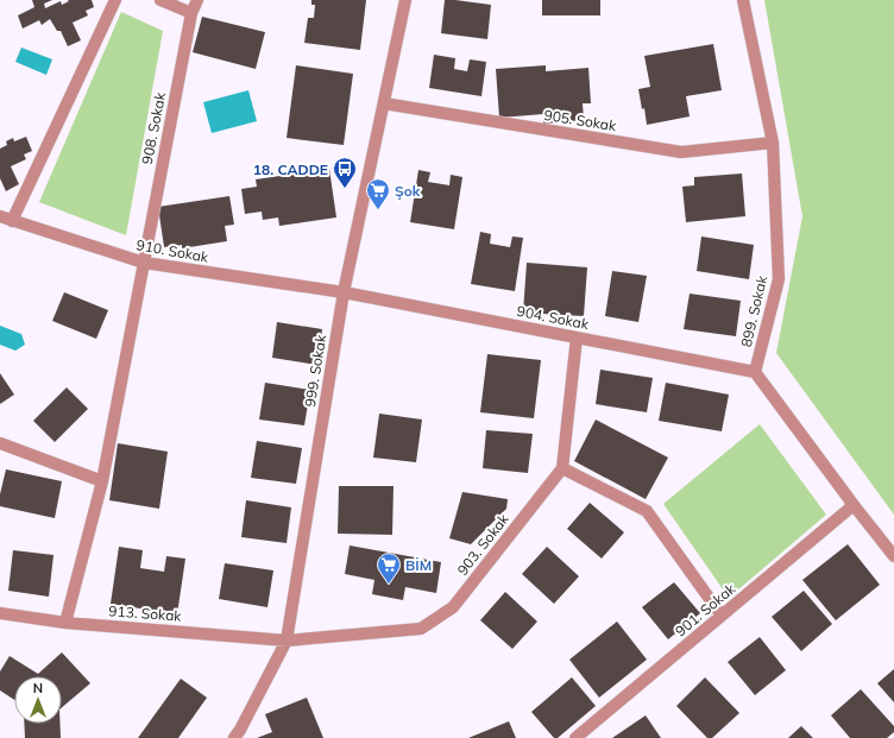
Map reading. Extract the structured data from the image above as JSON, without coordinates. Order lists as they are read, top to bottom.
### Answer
{
  "streets": {
    "street": [
      "905. Sokak",
      "908. Sokak",
      "910. Sokak",
      "899. Sokak",
      "904. Sokak",
      "999. Sokak",
      "903. Sokak",
      "901. Sokak",
      "913. Sokak"
    ]
  },
  "crossings": [
    ["905. Sokak", "899. Sokak"],
    ["905. Sokak", "999. Sokak"],
    ["908. Sokak", "910. Sokak"],
    ["908. Sokak", "913. Sokak"],
    ["910. Sokak", "904. Sokak"],
    ["910. Sokak", "999. Sokak"],
    ["899. Sokak", "904. Sokak"],
    ["904. Sokak", "999. Sokak"],
    ["999. Sokak", "903. Sokak"],
    ["999. Sokak", "913. Sokak"],
    ["903. Sokak", "913. Sokak"]
  ],
  "places": {
    "bus stop": ["18. CADDE"],
    "supermarket": ["Şok", "BİM"]
  },
  "north": "top"
}
